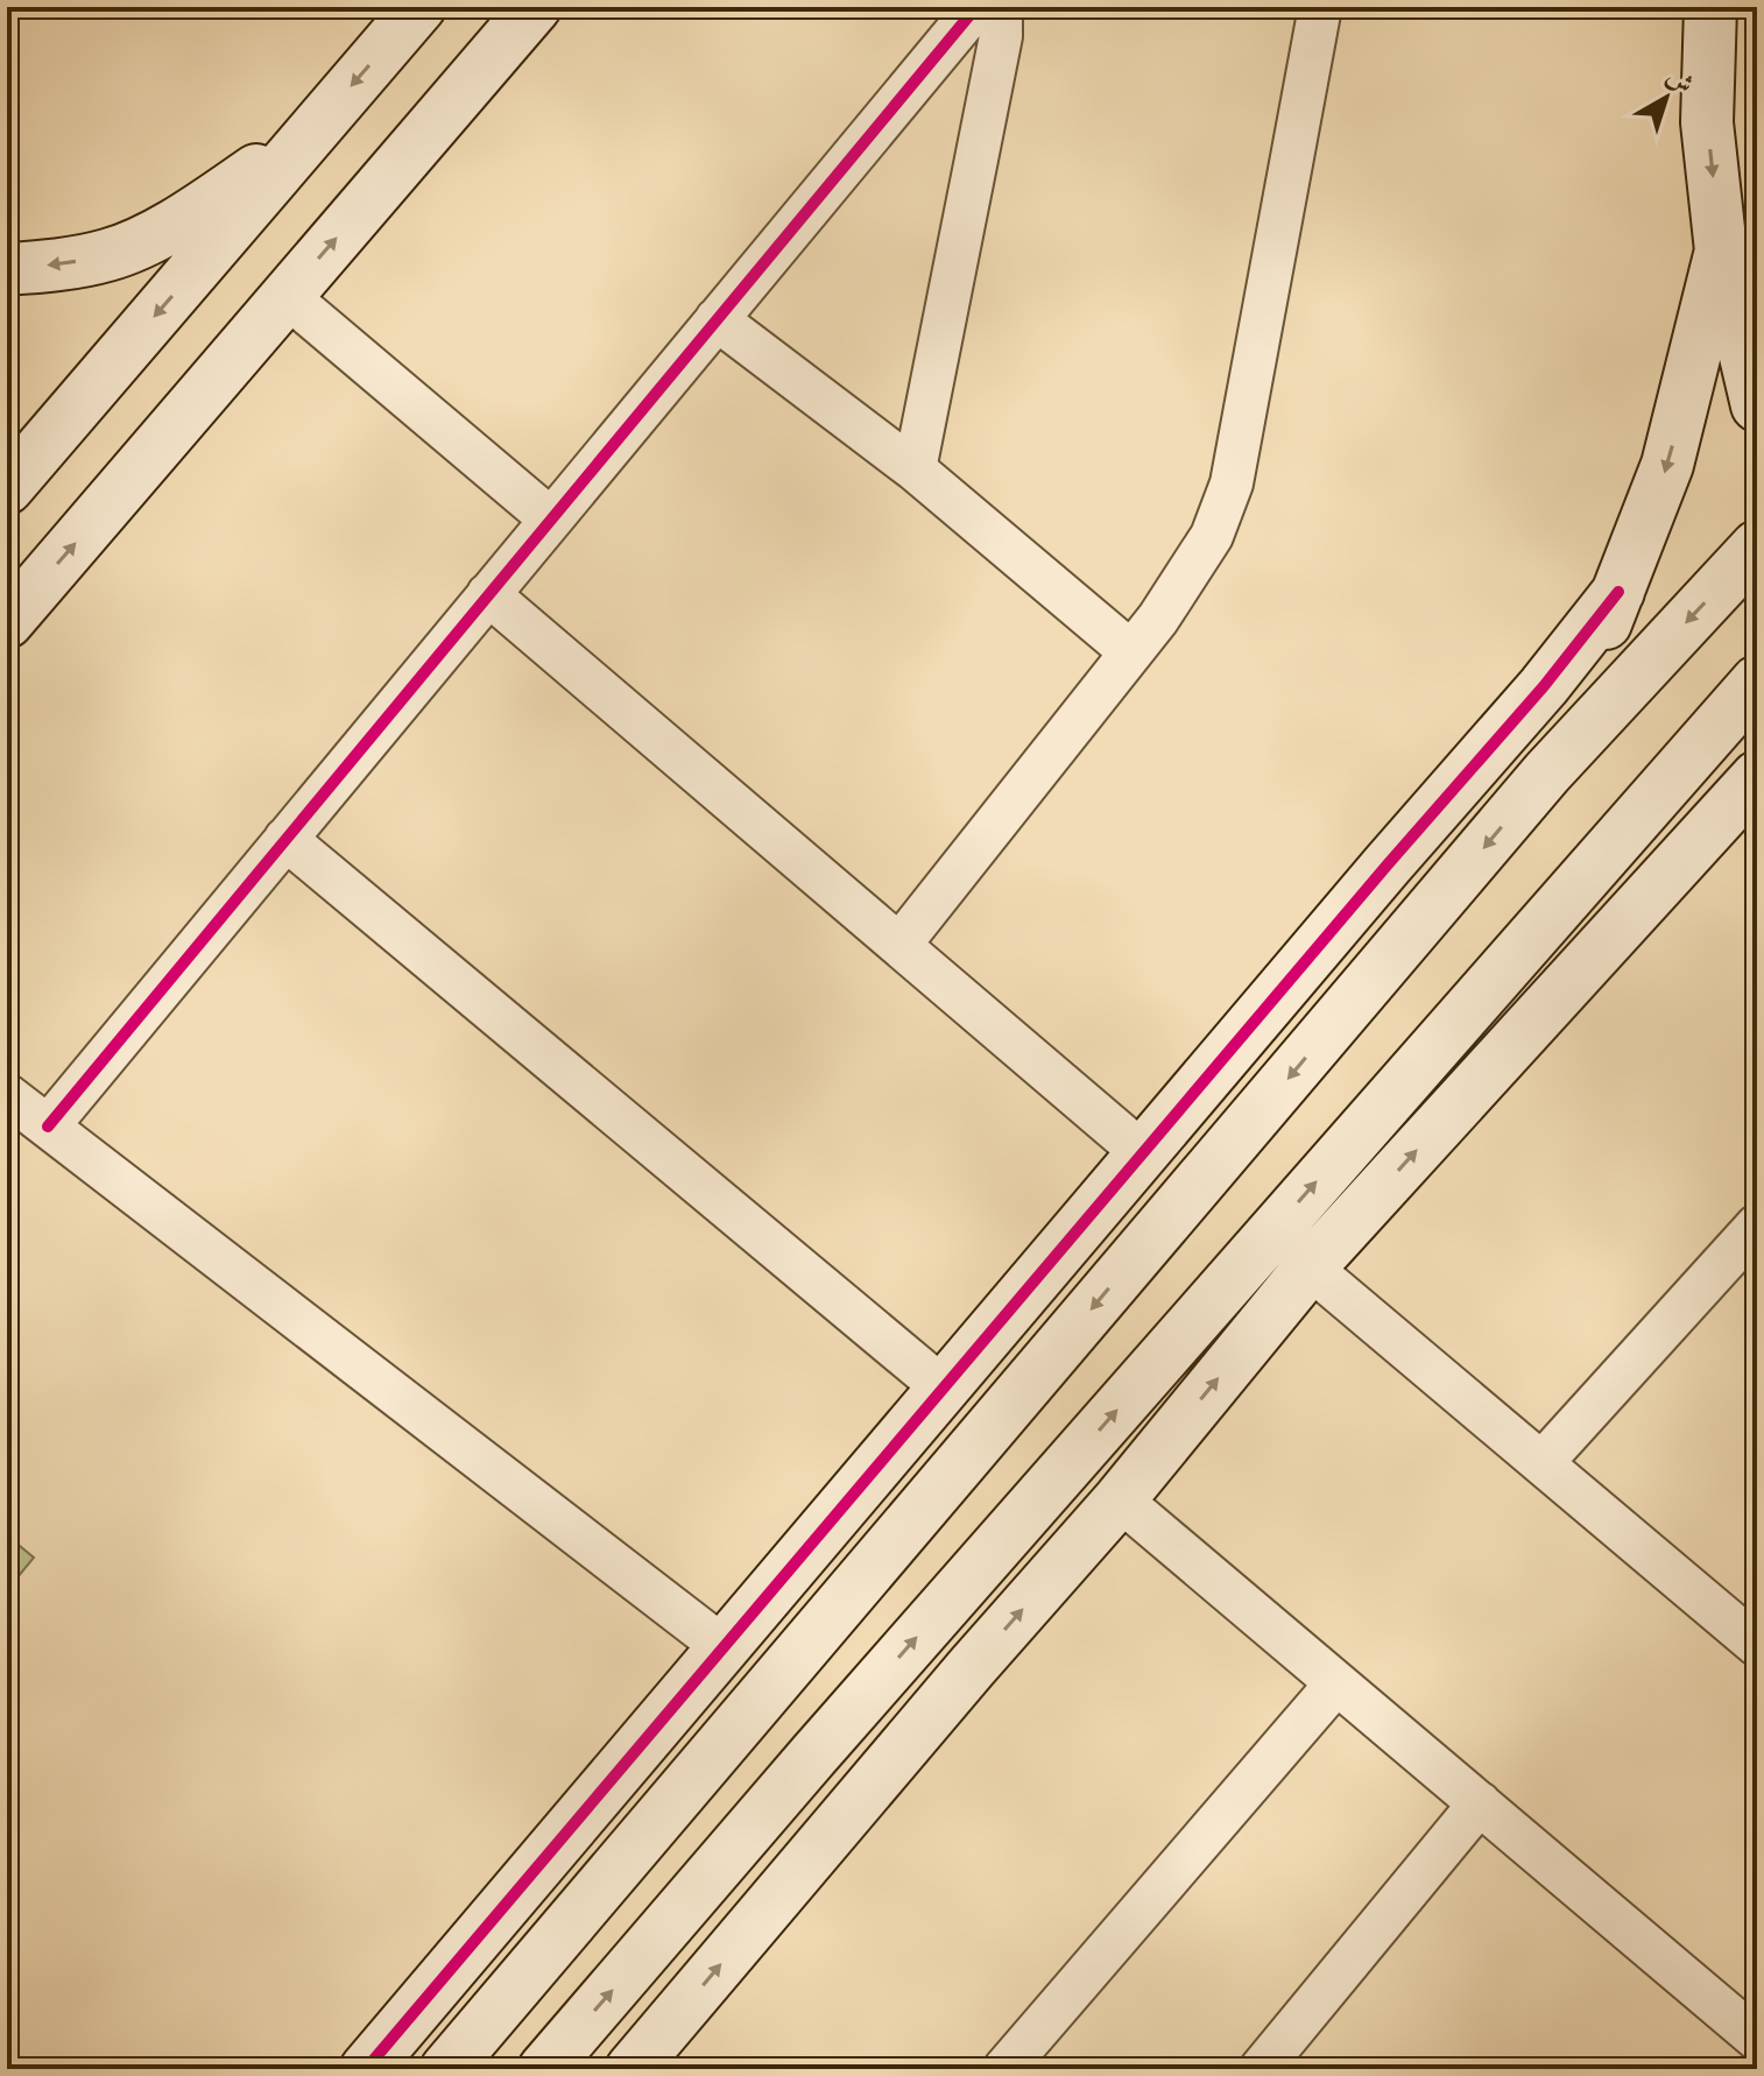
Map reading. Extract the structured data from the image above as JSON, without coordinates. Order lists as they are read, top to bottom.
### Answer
{
  "north": "top right"
}
